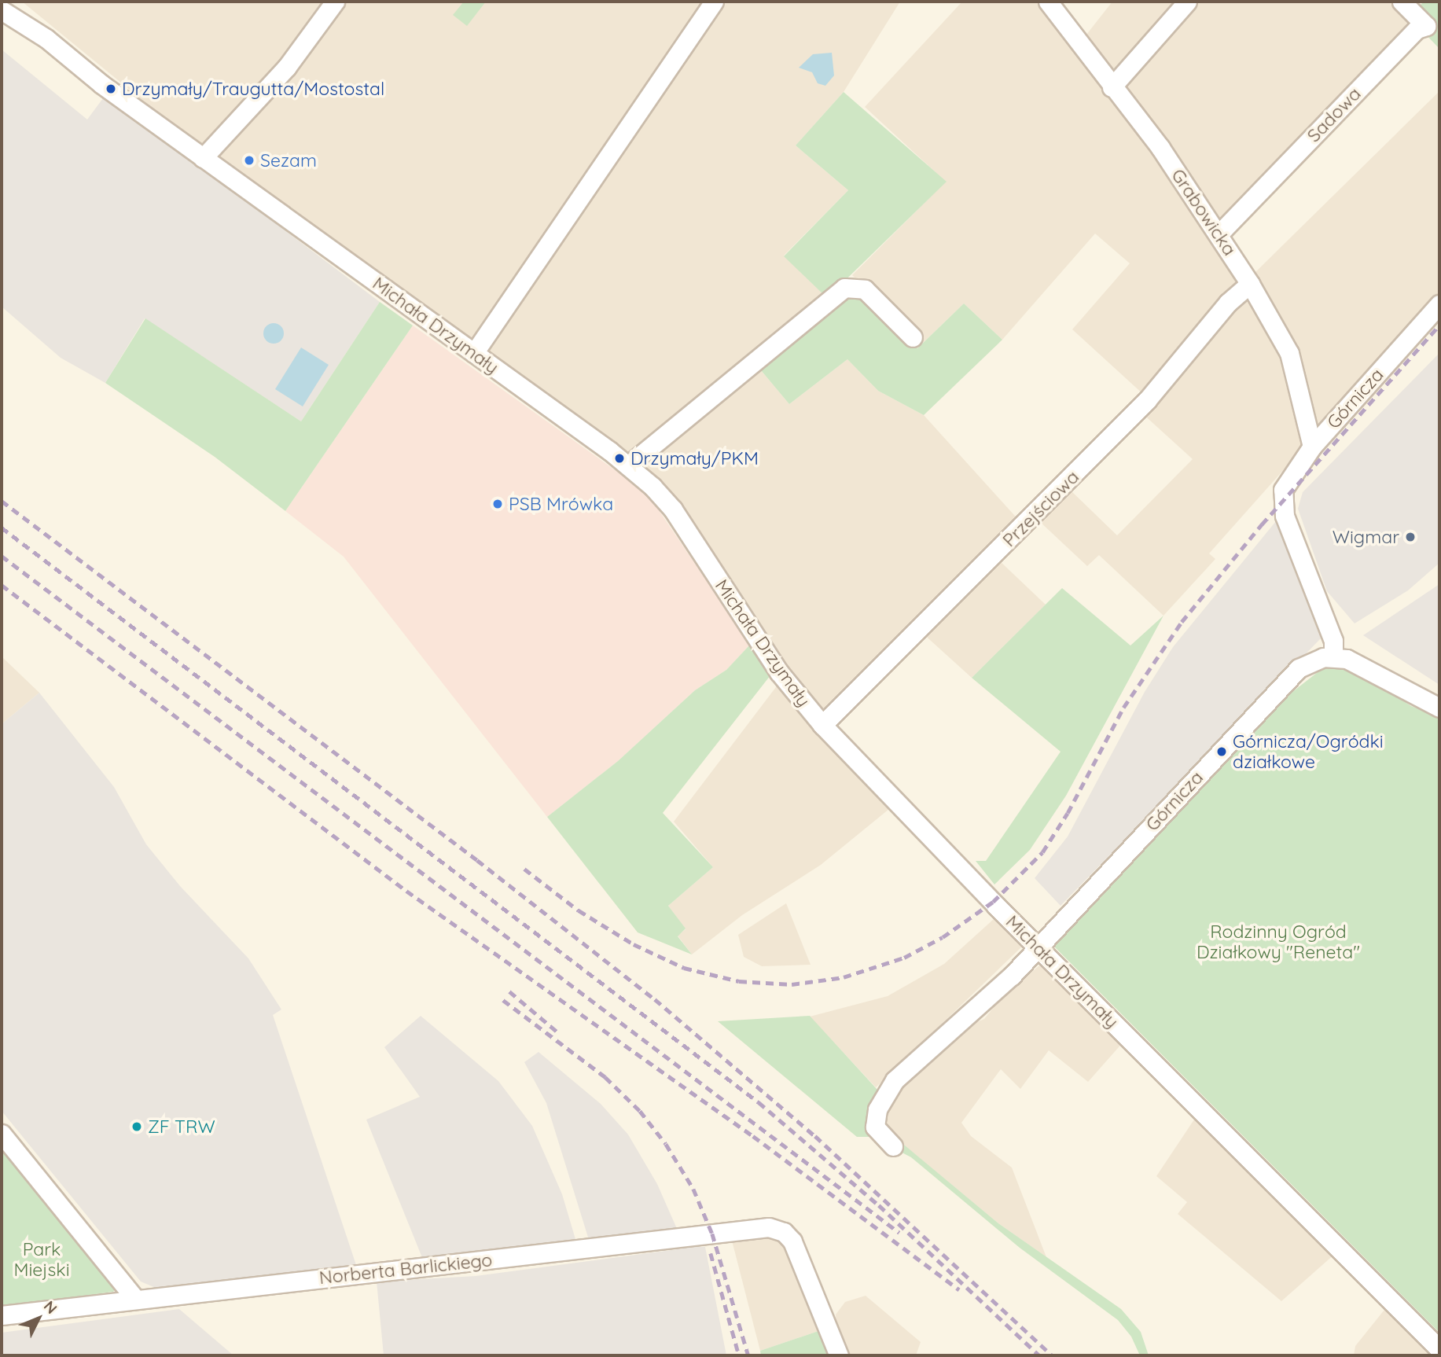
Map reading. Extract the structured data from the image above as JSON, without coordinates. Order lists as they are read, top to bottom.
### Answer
{
  "streets": {
    "street": [
      "Sadowa",
      "Grabowicka",
      "Michała Drzymały",
      "Górnicza",
      "Przejściowa",
      "Norberta Barlickiego"
    ]
  },
  "crossings": [
    ["Sadowa", "Grabowicka"],
    ["Grabowicka", "Górnicza"],
    ["Grabowicka", "Przejściowa"],
    ["Michała Drzymały", "Górnicza"],
    ["Michała Drzymały", "Przejściowa"]
  ],
  "parks": ["Rodzinny Ogród Działkowy \"Reneta\"", "Park Miejski"],
  "places": [
    "Drzymały/Traugutta/Mostostal",
    "Sezam",
    "Drzymały/PKM",
    "PSB Mrówka",
    "Wigmar",
    "Górnicza/Ogródki działkowe",
    "ZF TRW"
  ],
  "north": "top right"
}
